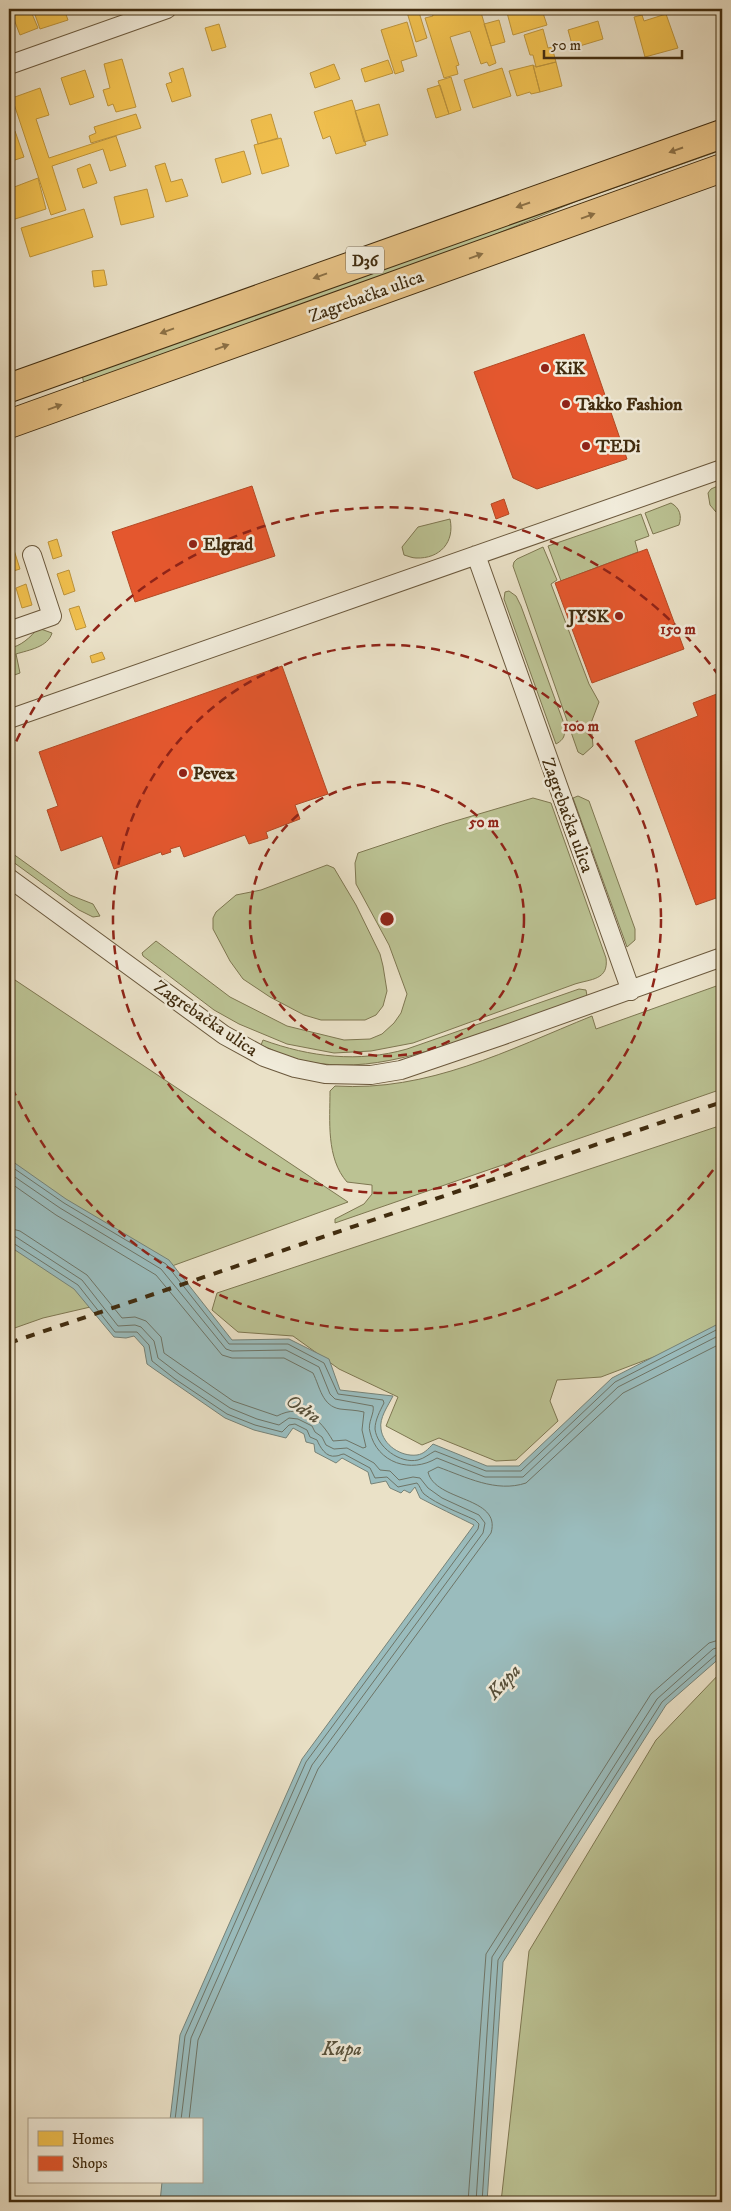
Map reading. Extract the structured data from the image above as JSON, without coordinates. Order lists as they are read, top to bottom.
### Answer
{
  "streets": {
    "main road": ["D36", "Zagrebačka ulica"]
  },
  "water": ["Odra", "Kupa"],
  "places": [
    "KiK",
    "Takko Fashion",
    "TEDi",
    "Elgrad",
    "JYSK",
    "Pevex"
  ],
  "legend": ["Homes", "Shops"],
  "scale_bar": "50 m",
  "rings": ["150 m", "100 m", "50 m"]
}
